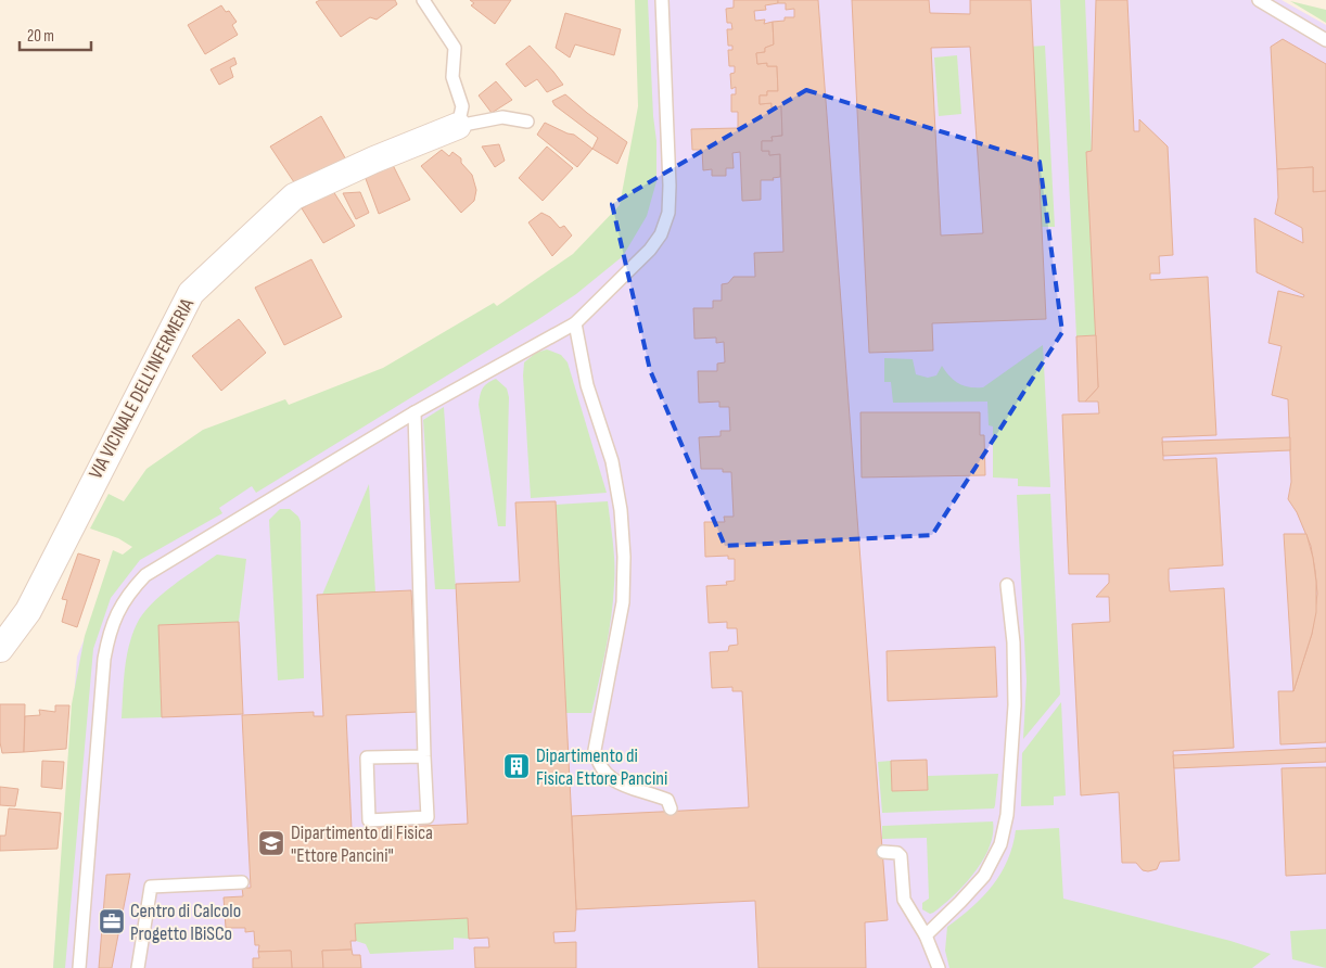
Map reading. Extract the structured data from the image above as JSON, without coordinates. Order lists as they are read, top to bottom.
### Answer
{
  "streets": {
    "street": ["VIA VICINALE DELL'INFERMERIA"]
  },
  "places": {
    "building": ["Dipartimento di Fisica Ettore Pancini"],
    "school or university": ["Dipartimento di Fisica \"Ettore Pancini\""],
    "office": ["Centro di Calcolo Progetto IBiSCo"]
  },
  "scale_bar": "20 m"
}
